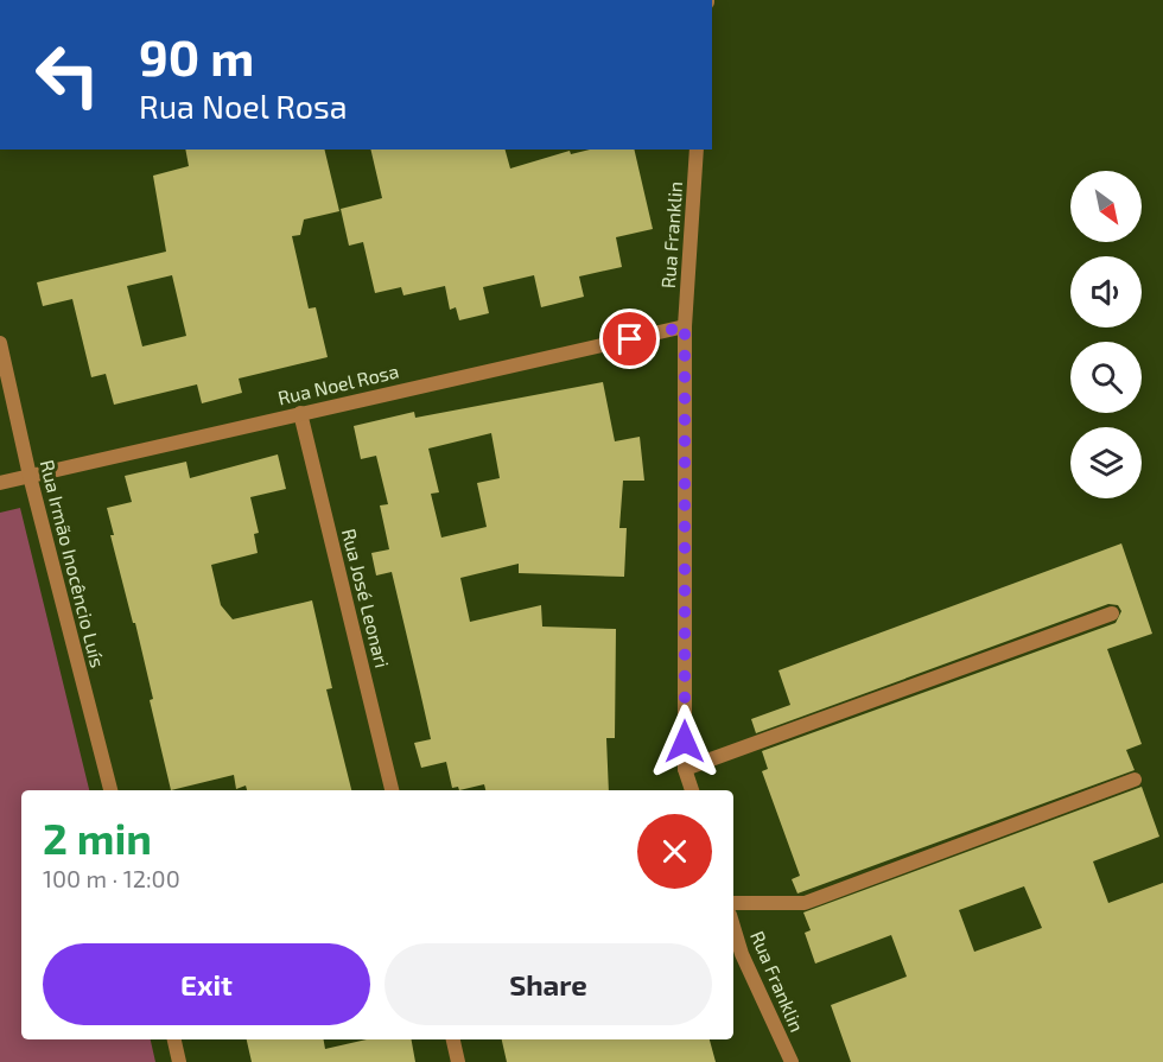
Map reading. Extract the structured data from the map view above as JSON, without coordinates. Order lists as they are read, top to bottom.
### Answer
{
  "streets": {
    "street": [
      "Rua Franklin",
      "Rua Noel Rosa",
      "Rua Irmão Inocêncio Luís",
      "Rua José Leonari"
    ]
  },
  "crossings": [
    ["Rua Franklin", "Rua Noel Rosa"],
    ["Rua Noel Rosa", "Rua Irmão Inocêncio Luís"],
    ["Rua Noel Rosa", "Rua José Leonari"]
  ],
  "north": "bottom right",
  "page": {
    "turn": ["90 m", "Rua Noel Rosa"],
    "heading": ["2 min", "100 m · 12:00"],
    "buttons": ["Exit", "Share"]
  }
}
